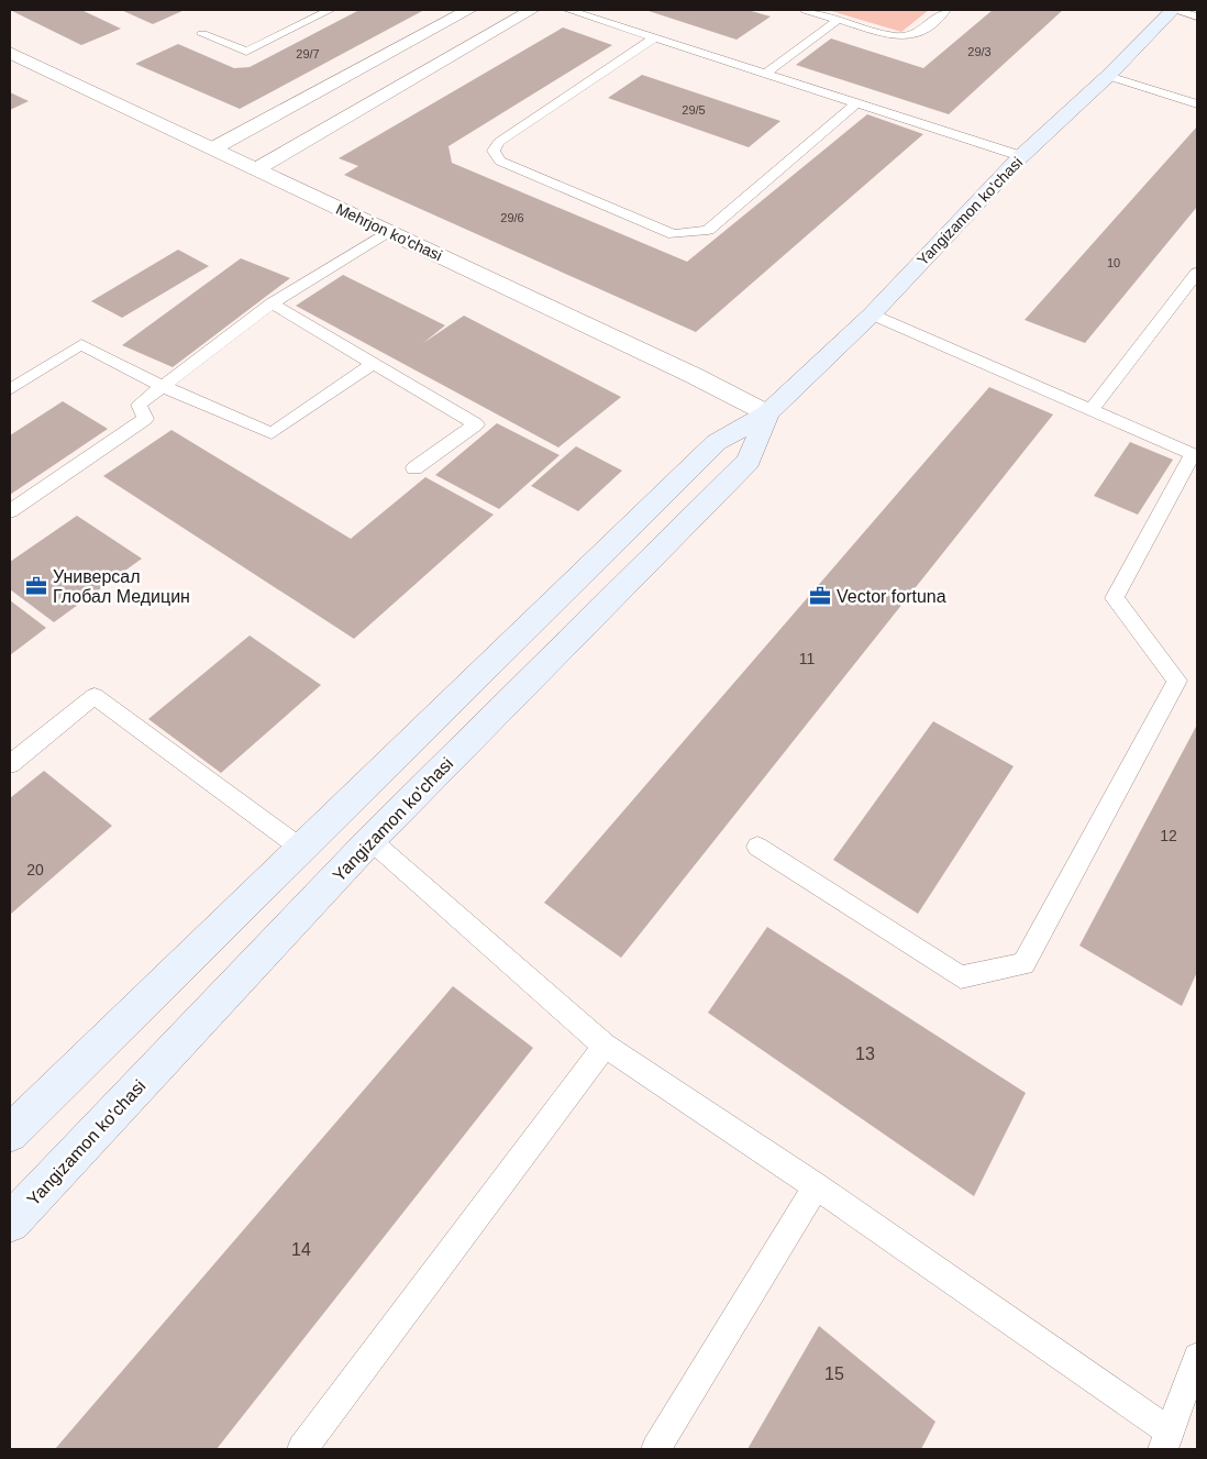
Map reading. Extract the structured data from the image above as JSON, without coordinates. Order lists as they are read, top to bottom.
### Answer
{
  "streets": {
    "main road": ["Yangizamon ko'chasi"],
    "street": ["Mehrjon ko'chasi"]
  },
  "crossings": [
    ["Yangizamon ko'chasi", "Mehrjon ko'chasi"]
  ],
  "places": {
    "office": ["Универсал Глобал Медицин", "Vector fortuna"]
  },
  "house_numbers": [
    "29/3",
    "29/7",
    "29/5",
    "29/6",
    "10",
    "11",
    "12",
    "20",
    "13",
    "14",
    "15"
  ]
}
